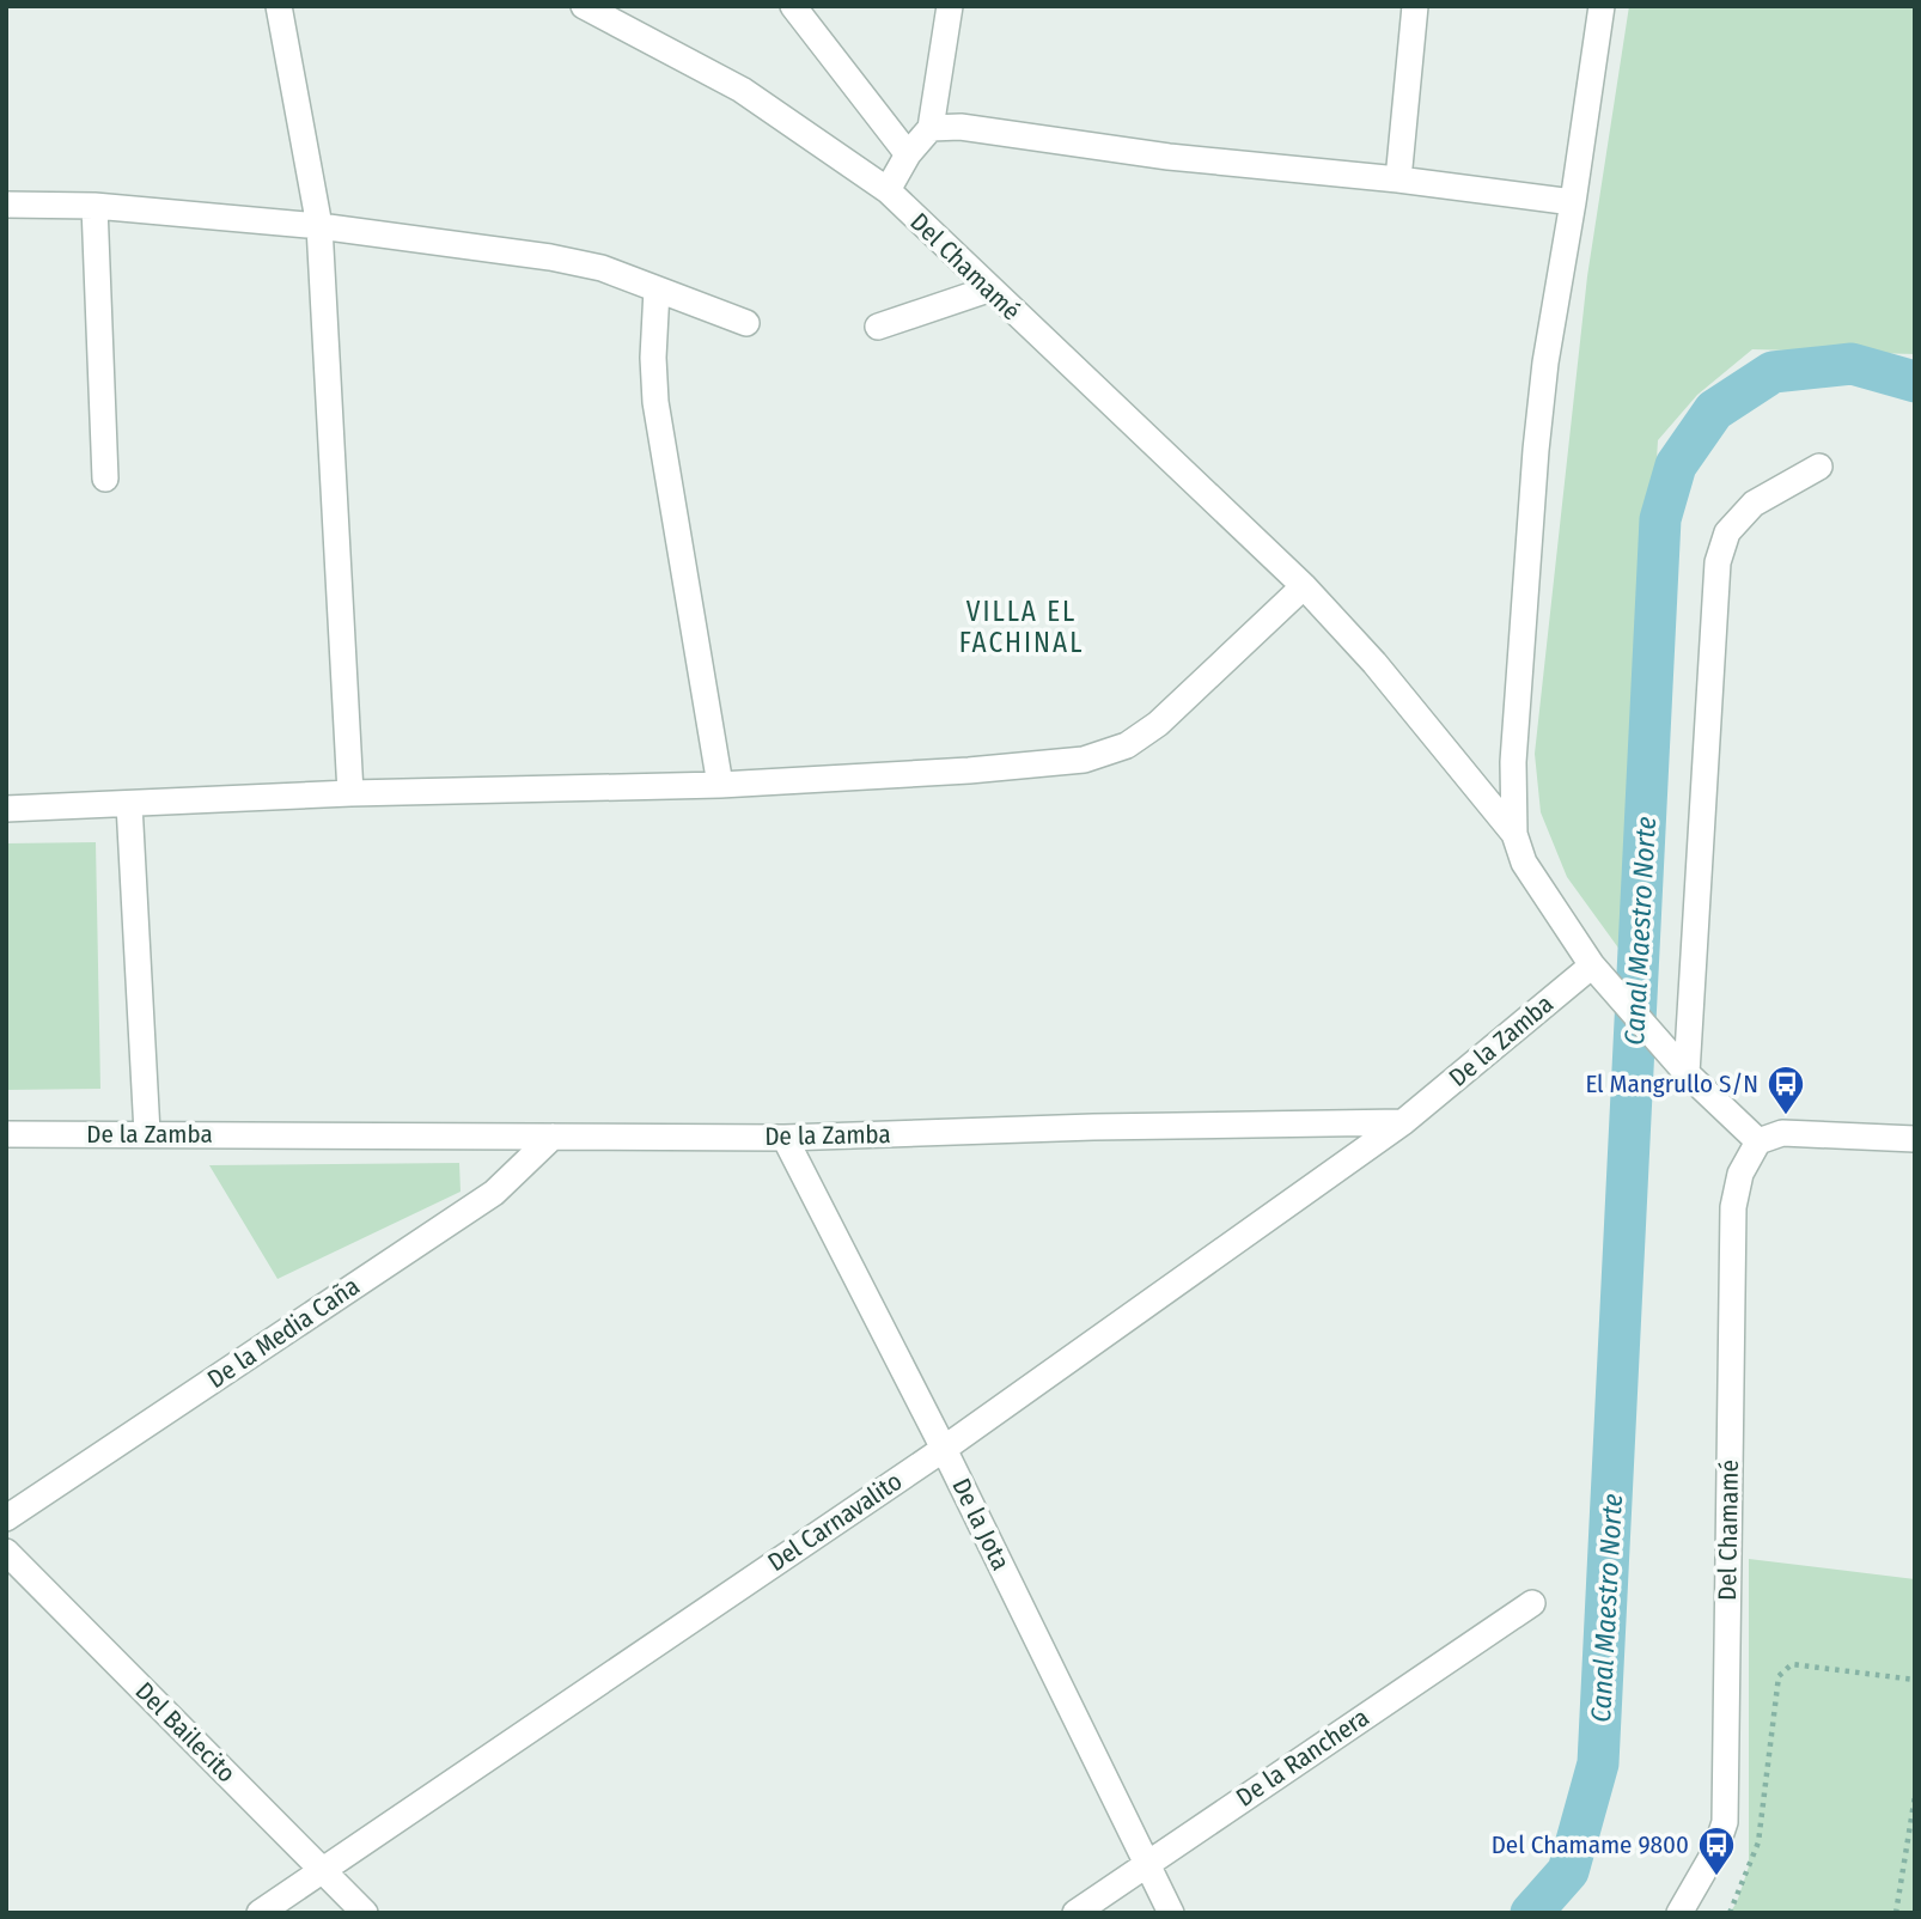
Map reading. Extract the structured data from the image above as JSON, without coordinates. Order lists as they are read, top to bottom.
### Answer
{
  "streets": {
    "street": [
      "Del Chamamé",
      "De la Zamba",
      "De la Media Caña",
      "Del Carnavalito",
      "De la Jota",
      "Del Bailecito",
      "De la Ranchera"
    ]
  },
  "crossings": [
    ["De la Zamba", "De la Media Caña"],
    ["De la Zamba", "Del Carnavalito"],
    ["De la Zamba", "De la Jota"],
    ["Del Carnavalito", "De la Jota"],
    ["Del Carnavalito", "Del Bailecito"],
    ["De la Jota", "De la Ranchera"]
  ],
  "districts": ["VILLA EL FACHINAL"],
  "water": ["Canal Maestro Norte"],
  "places": {
    "bus stop": ["El Mangrullo S/N", "Del Chamame 9800"]
  }
}
